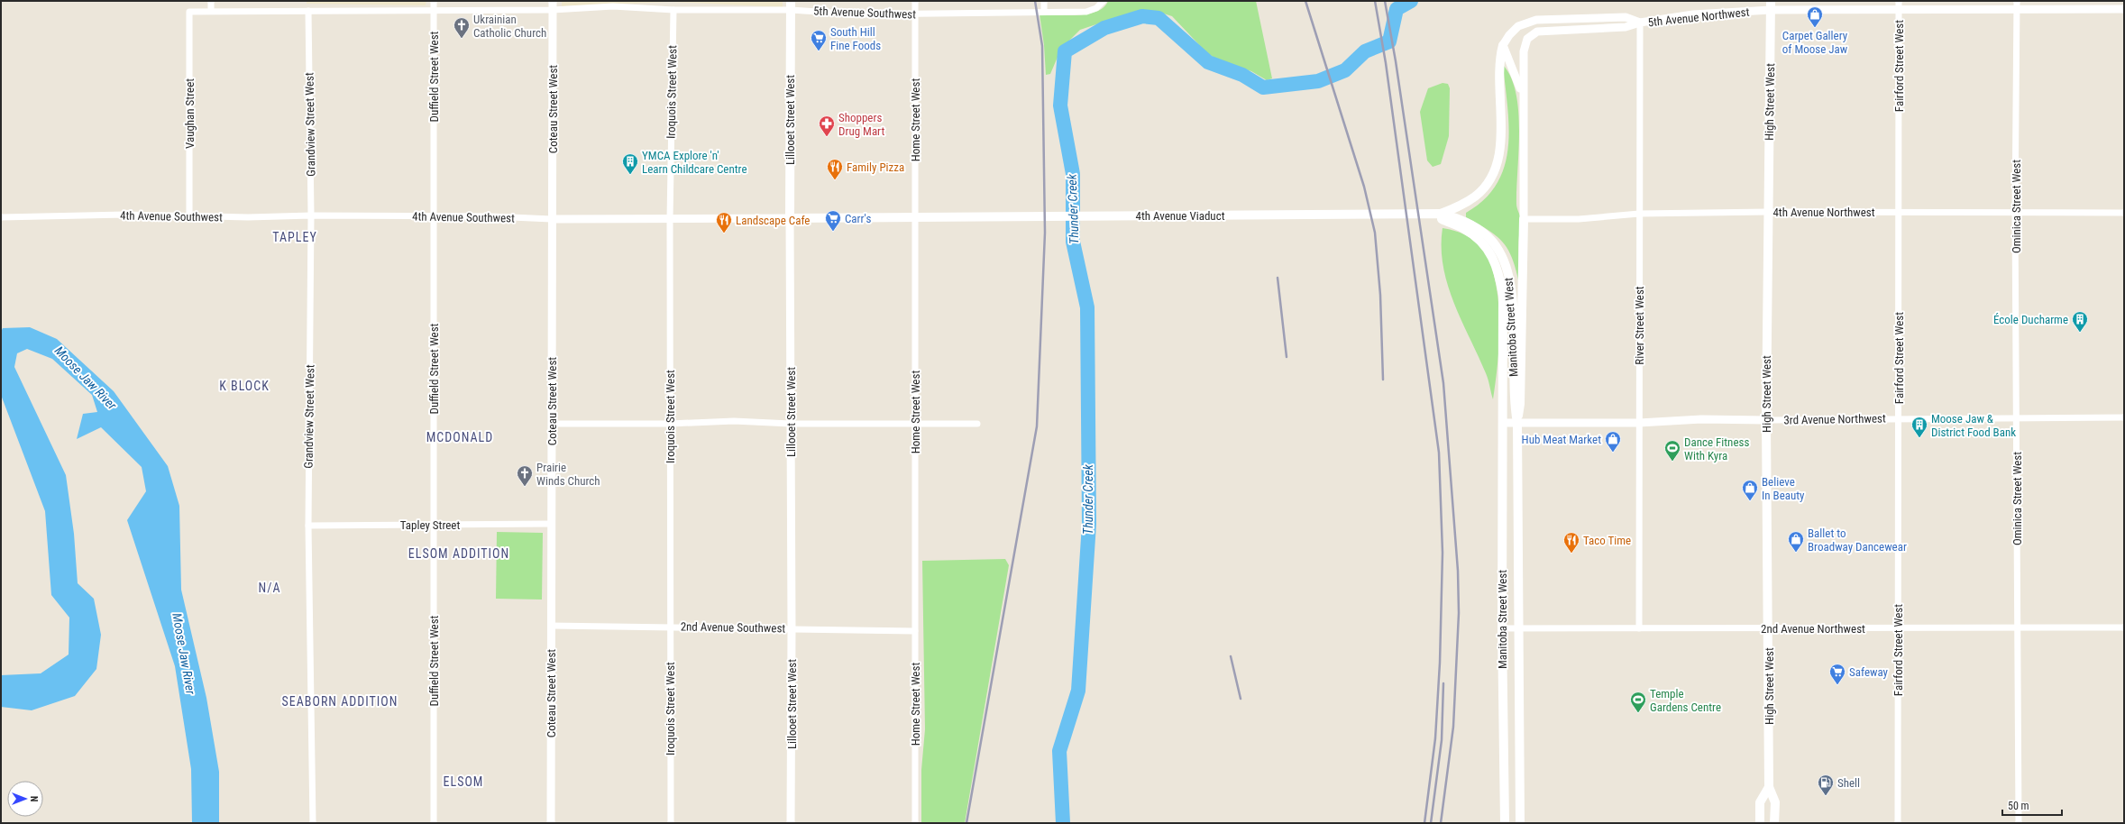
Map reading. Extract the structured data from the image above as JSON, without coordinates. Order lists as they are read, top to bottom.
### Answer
{
  "streets": {
    "main road": [
      "High Street West",
      "Lillooet Street West",
      "4th Avenue Viaduct",
      "4th Avenue Southwest",
      "Manitoba Street West"
    ],
    "street": [
      "5th Avenue Southwest",
      "5th Avenue Northwest",
      "Fairford Street West",
      "Duffield Street West",
      "Iroquois Street West",
      "Coteau Street West",
      "Vaughan Street",
      "Home Street West",
      "Grandview Street West",
      "Ominica Street West",
      "4th Avenue Northwest",
      "River Street West",
      "3rd Avenue Northwest",
      "Tapley Street",
      "2nd Avenue Southwest",
      "2nd Avenue Northwest"
    ]
  },
  "crossings": [
    ["5th Avenue Southwest", "Duffield Street West"],
    ["5th Avenue Southwest", "Iroquois Street West"],
    ["5th Avenue Southwest", "Coteau Street West"],
    ["5th Avenue Southwest", "Vaughan Street"],
    ["5th Avenue Southwest", "Lillooet Street West"],
    ["5th Avenue Southwest", "Home Street West"],
    ["5th Avenue Southwest", "Grandview Street West"],
    ["5th Avenue Northwest", "Fairford Street West"],
    ["5th Avenue Northwest", "High Street West"],
    ["5th Avenue Northwest", "Ominica Street West"],
    ["5th Avenue Northwest", "River Street West"],
    ["Fairford Street West", "4th Avenue Northwest"],
    ["Fairford Street West", "3rd Avenue Northwest"],
    ["Fairford Street West", "2nd Avenue Northwest"],
    ["Duffield Street West", "4th Avenue Southwest"],
    ["Duffield Street West", "Tapley Street"],
    ["Iroquois Street West", "4th Avenue Southwest"],
    ["Iroquois Street West", "2nd Avenue Southwest"],
    ["High Street West", "4th Avenue Northwest"],
    ["High Street West", "3rd Avenue Northwest"],
    ["High Street West", "2nd Avenue Northwest"],
    ["Coteau Street West", "4th Avenue Southwest"],
    ["Coteau Street West", "Tapley Street"],
    ["Coteau Street West", "2nd Avenue Southwest"],
    ["Vaughan Street", "4th Avenue Southwest"],
    ["Lillooet Street West", "4th Avenue Southwest"],
    ["Lillooet Street West", "2nd Avenue Southwest"],
    ["Home Street West", "4th Avenue Southwest"],
    ["Home Street West", "2nd Avenue Southwest"],
    ["Grandview Street West", "4th Avenue Southwest"],
    ["Grandview Street West", "Tapley Street"],
    ["Ominica Street West", "4th Avenue Northwest"],
    ["Ominica Street West", "3rd Avenue Northwest"],
    ["Ominica Street West", "2nd Avenue Northwest"],
    ["4th Avenue Northwest", "River Street West"],
    ["4th Avenue Viaduct", "4th Avenue Southwest"],
    ["4th Avenue Viaduct", "Manitoba Street West"],
    ["River Street West", "3rd Avenue Northwest"],
    ["River Street West", "2nd Avenue Northwest"],
    ["Manitoba Street West", "3rd Avenue Northwest"],
    ["Manitoba Street West", "2nd Avenue Northwest"]
  ],
  "districts": [
    "TAPLEY",
    "K BLOCK",
    "MCDONALD",
    "ELSOM ADDITION",
    "N/A",
    "SEABORN ADDITION",
    "ELSOM"
  ],
  "water": ["Thunder Creek", "Moose Jaw River"],
  "places": {
    "shop": [
      "Carpet Gallery of Moose Jaw",
      "Hub Meat Market",
      "Believe In Beauty",
      "Ballet to Broadway Dancewear"
    ],
    "church": ["Ukrainian Catholic Church", "Prairie Winds Church"],
    "supermarket": ["South Hill Fine Foods", "Carr's", "Safeway"],
    "pharmacy": ["Shoppers Drug Mart"],
    "building": ["YMCA Explore 'n' Learn Childcare Centre", "École Ducharme", "Moose Jaw & District Food Bank"],
    "restaurant": ["Family Pizza", "Landscape Cafe", "Taco Time"],
    "sports": ["Dance Fitness With Kyra", "Temple Gardens Centre"],
    "fuel station": ["Shell"]
  },
  "scale_bar": "50 m",
  "north": "right"
}
